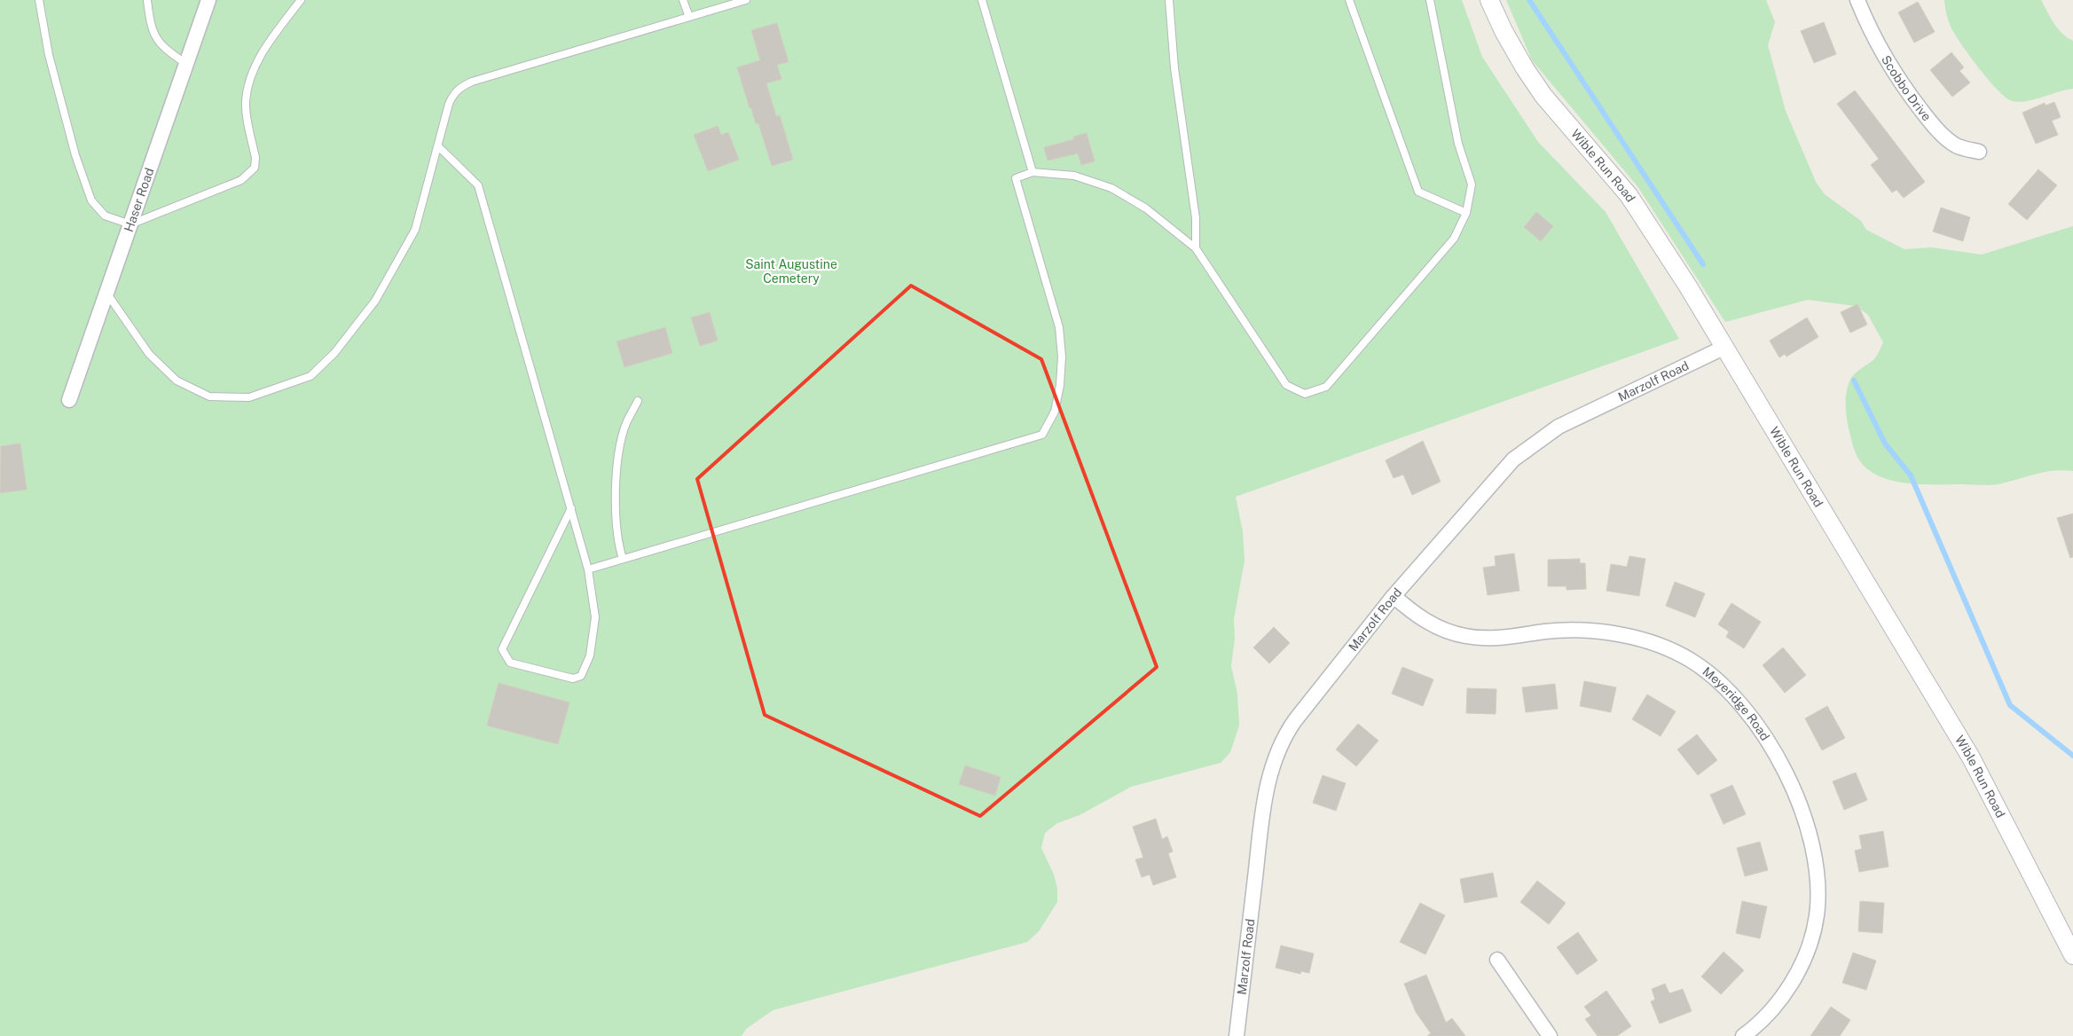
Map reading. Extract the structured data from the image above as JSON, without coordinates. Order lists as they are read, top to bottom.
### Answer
{
  "streets": {
    "street": [
      "Scobbo Drive",
      "Wible Run Road",
      "Haser Road",
      "Marzolf Road",
      "Meyeridge Road"
    ]
  },
  "crossings": [
    ["Wible Run Road", "Marzolf Road"],
    ["Marzolf Road", "Meyeridge Road"]
  ],
  "parks": ["Saint Augustine Cemetery"]
}
